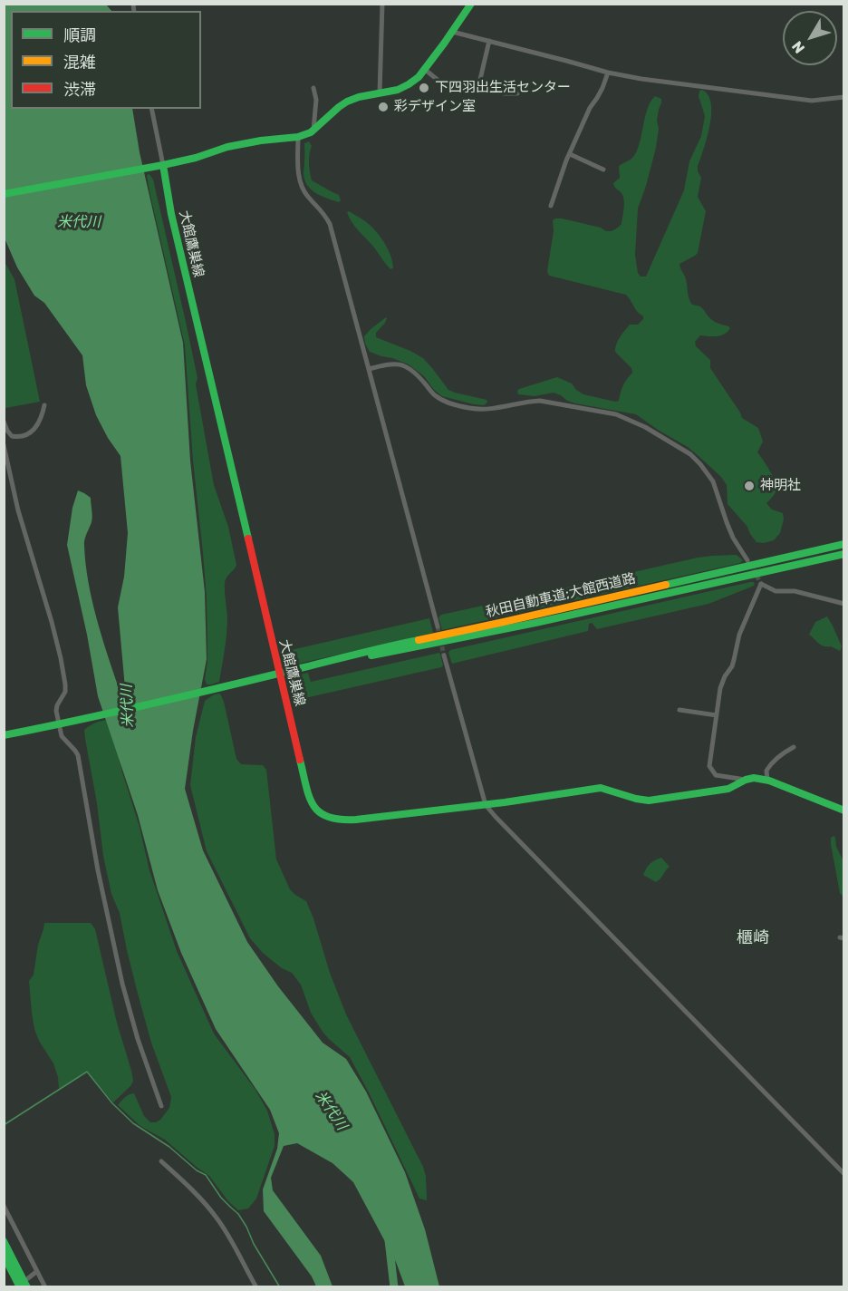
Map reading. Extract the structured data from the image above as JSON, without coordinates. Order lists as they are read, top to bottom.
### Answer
{
  "streets": {
    "main road": ["大館鷹巣線", "秋田自動車道;大館西道路"]
  },
  "districts": ["櫃崎"],
  "water": ["米代川"],
  "places": ["下四羽出生活センター", "彩デザイン室", "神明社"],
  "legend": ["順調", "混雑", "渋滞"],
  "north": "bottom left"
}
